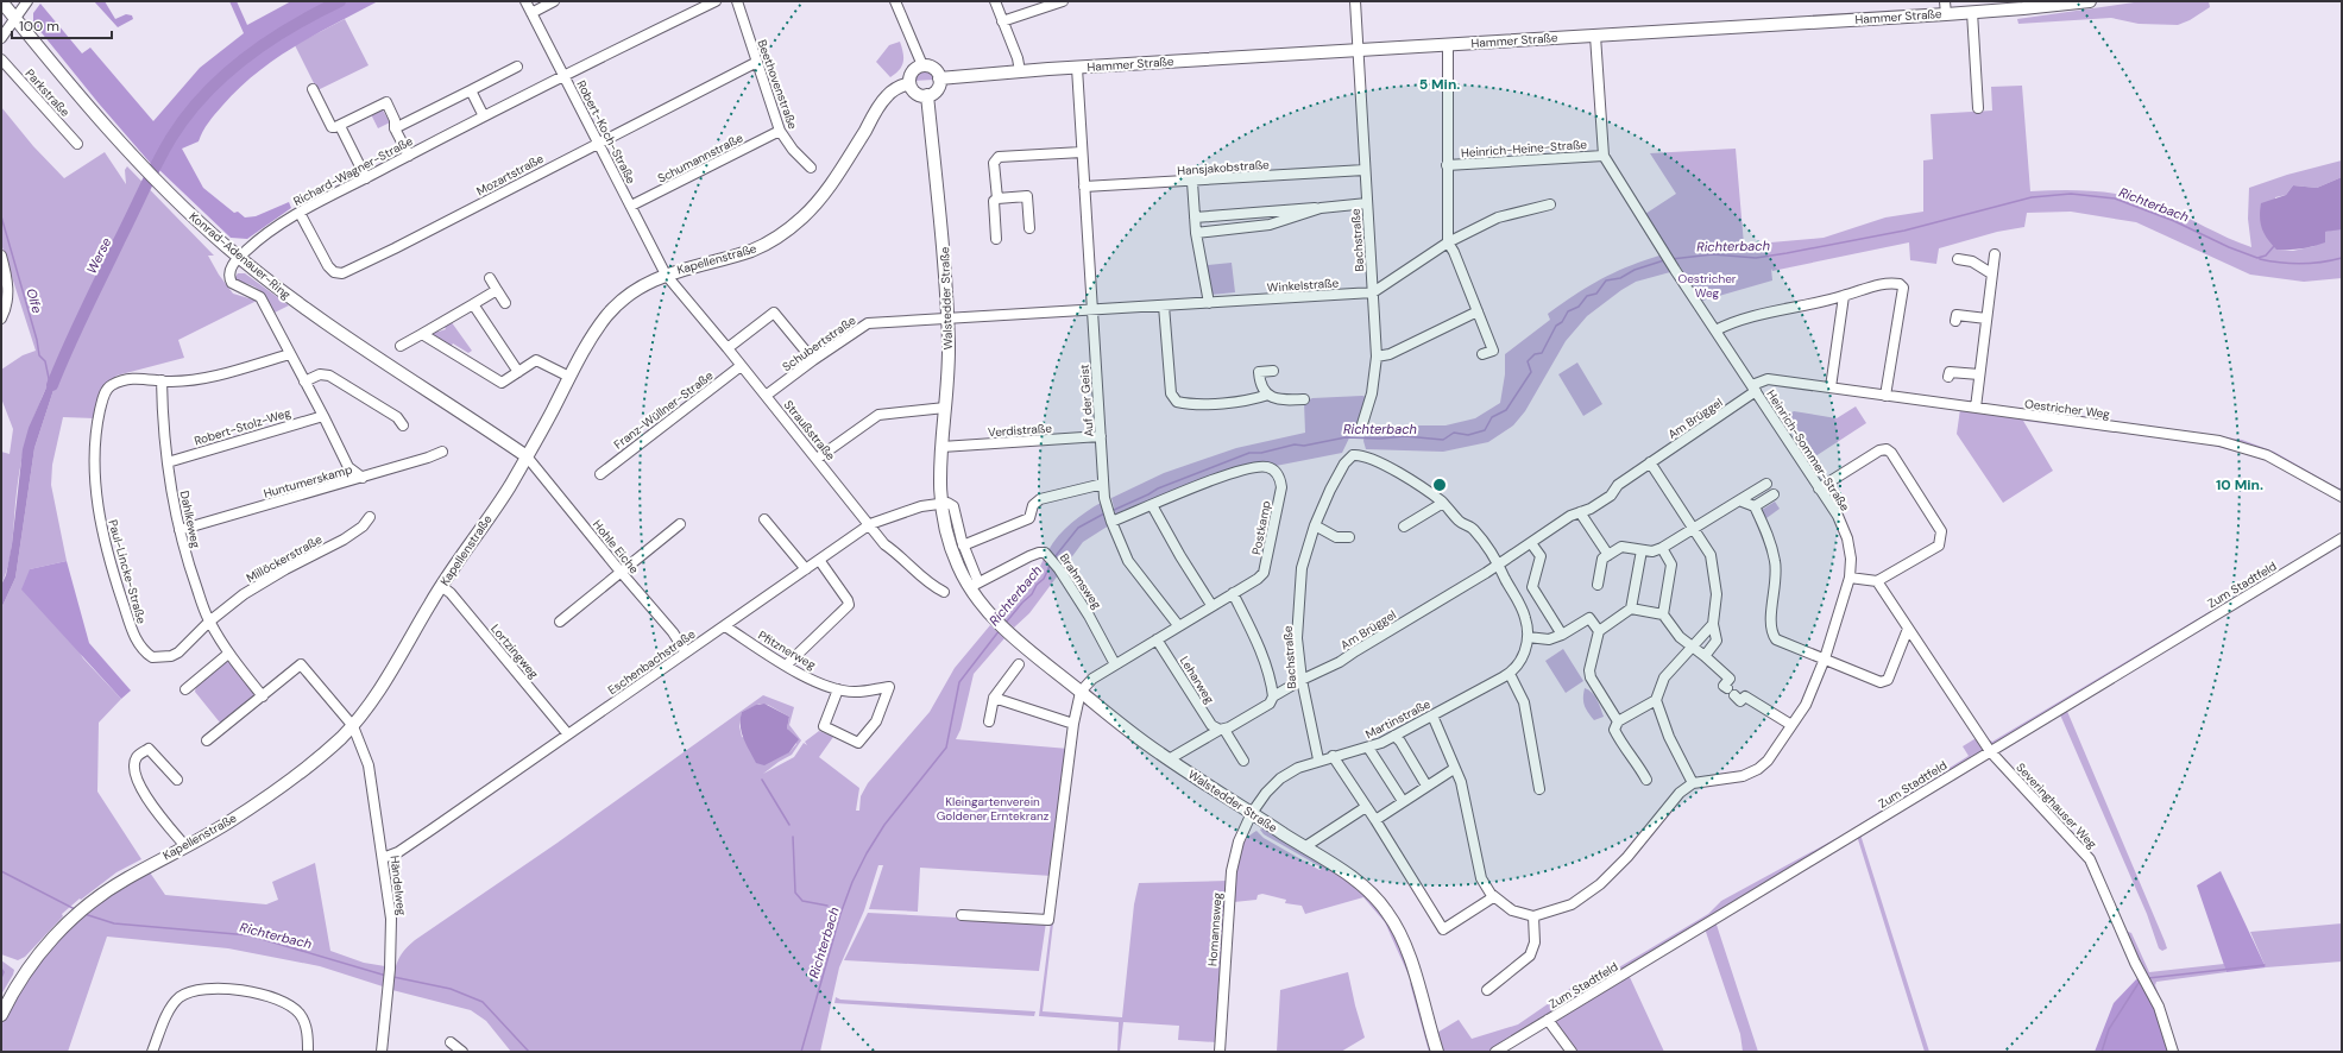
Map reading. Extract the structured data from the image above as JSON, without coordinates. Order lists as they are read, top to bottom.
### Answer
{
  "streets": {
    "main road": [
      "Hammer Straße",
      "Konrad-Adenauer-Ring",
      "Kapellenstraße",
      "Walstedder Straße"
    ],
    "street": [
      "Beethovenstraße",
      "Parkstraße",
      "Robert-Koch-Straße",
      "Heinrich-Heine-Straße",
      "Schumannstraße",
      "Hansjakobstraße",
      "Richard-Wagner-Straße",
      "Mozartstraße",
      "Bachstraße",
      "Winkelstraße",
      "Schubertstraße",
      "Auf der Geist",
      "Oestricher Weg",
      "Franz-Wüllner-Straße",
      "Am Brüggel",
      "Robert-Stolz-Weg",
      "Straußstraße",
      "Verdistraße",
      "Heinrich-Sommer-Straße",
      "Huntumerskamp",
      "Dahlkeweg",
      "Postkamp",
      "Hohle Eiche",
      "Millöckerstraße",
      "Paul-Lincke-Straße",
      "Brahmsweg",
      "Zum Stadtfeld",
      "Pfitznerweg",
      "Lortzingweg",
      "Eschenbachstraße",
      "Leharweg",
      "Martinstraße",
      "Severinghauser Weg",
      "Händelweg",
      "Homannsweg"
    ]
  },
  "crossings": [
    ["Hammer Straße", "Bachstraße"],
    ["Hammer Straße", "Kapellenstraße"],
    ["Hammer Straße", "Walstedder Straße"],
    ["Hammer Straße", "Auf der Geist"],
    ["Beethovenstraße", "Schumannstraße"],
    ["Beethovenstraße", "Mozartstraße"],
    ["Robert-Koch-Straße", "Schumannstraße"],
    ["Robert-Koch-Straße", "Richard-Wagner-Straße"],
    ["Robert-Koch-Straße", "Mozartstraße"],
    ["Robert-Koch-Straße", "Kapellenstraße"],
    ["Robert-Koch-Straße", "Straußstraße"],
    ["Hansjakobstraße", "Bachstraße"],
    ["Hansjakobstraße", "Auf der Geist"],
    ["Richard-Wagner-Straße", "Mozartstraße"],
    ["Richard-Wagner-Straße", "Konrad-Adenauer-Ring"],
    ["Bachstraße", "Winkelstraße"],
    ["Bachstraße", "Am Brüggel"],
    ["Bachstraße", "Martinstraße"],
    ["Konrad-Adenauer-Ring", "Kapellenstraße"],
    ["Konrad-Adenauer-Ring", "Hohle Eiche"],
    ["Kapellenstraße", "Walstedder Straße"],
    ["Kapellenstraße", "Straußstraße"],
    ["Kapellenstraße", "Hohle Eiche"],
    ["Kapellenstraße", "Lortzingweg"],
    ["Kapellenstraße", "Händelweg"],
    ["Winkelstraße", "Walstedder Straße"],
    ["Winkelstraße", "Schubertstraße"],
    ["Winkelstraße", "Auf der Geist"],
    ["Walstedder Straße", "Schubertstraße"],
    ["Walstedder Straße", "Am Brüggel"],
    ["Walstedder Straße", "Verdistraße"],
    ["Walstedder Straße", "Postkamp"],
    ["Walstedder Straße", "Brahmsweg"],
    ["Walstedder Straße", "Eschenbachstraße"],
    ["Walstedder Straße", "Martinstraße"],
    ["Walstedder Straße", "Homannsweg"],
    ["Schubertstraße", "Straußstraße"],
    ["Auf der Geist", "Verdistraße"],
    ["Auf der Geist", "Postkamp"],
    ["Oestricher Weg", "Am Brüggel"],
    ["Oestricher Weg", "Heinrich-Sommer-Straße"],
    ["Franz-Wüllner-Straße", "Straußstraße"],
    ["Am Brüggel", "Heinrich-Sommer-Straße"],
    ["Am Brüggel", "Leharweg"],
    ["Am Brüggel", "Martinstraße"],
    ["Robert-Stolz-Weg", "Dahlkeweg"],
    ["Straußstraße", "Eschenbachstraße"],
    ["Huntumerskamp", "Dahlkeweg"],
    ["Dahlkeweg", "Millöckerstraße"],
    ["Dahlkeweg", "Paul-Lincke-Straße"],
    ["Dahlkeweg", "Händelweg"],
    ["Postkamp", "Brahmsweg"],
    ["Postkamp", "Leharweg"],
    ["Hohle Eiche", "Eschenbachstraße"],
    ["Millöckerstraße", "Paul-Lincke-Straße"],
    ["Zum Stadtfeld", "Severinghauser Weg"],
    ["Pfitznerweg", "Eschenbachstraße"],
    ["Lortzingweg", "Eschenbachstraße"],
    ["Eschenbachstraße", "Händelweg"],
    ["Martinstraße", "Homannsweg"]
  ],
  "water": ["Richterbach", "Werse", "Olfe"],
  "parks": ["Oestricher Weg", "Kleingartenverein Goldener Erntekranz"],
  "scale_bar": "100 m",
  "rings": ["5 Min.", "10 Min."]
}
